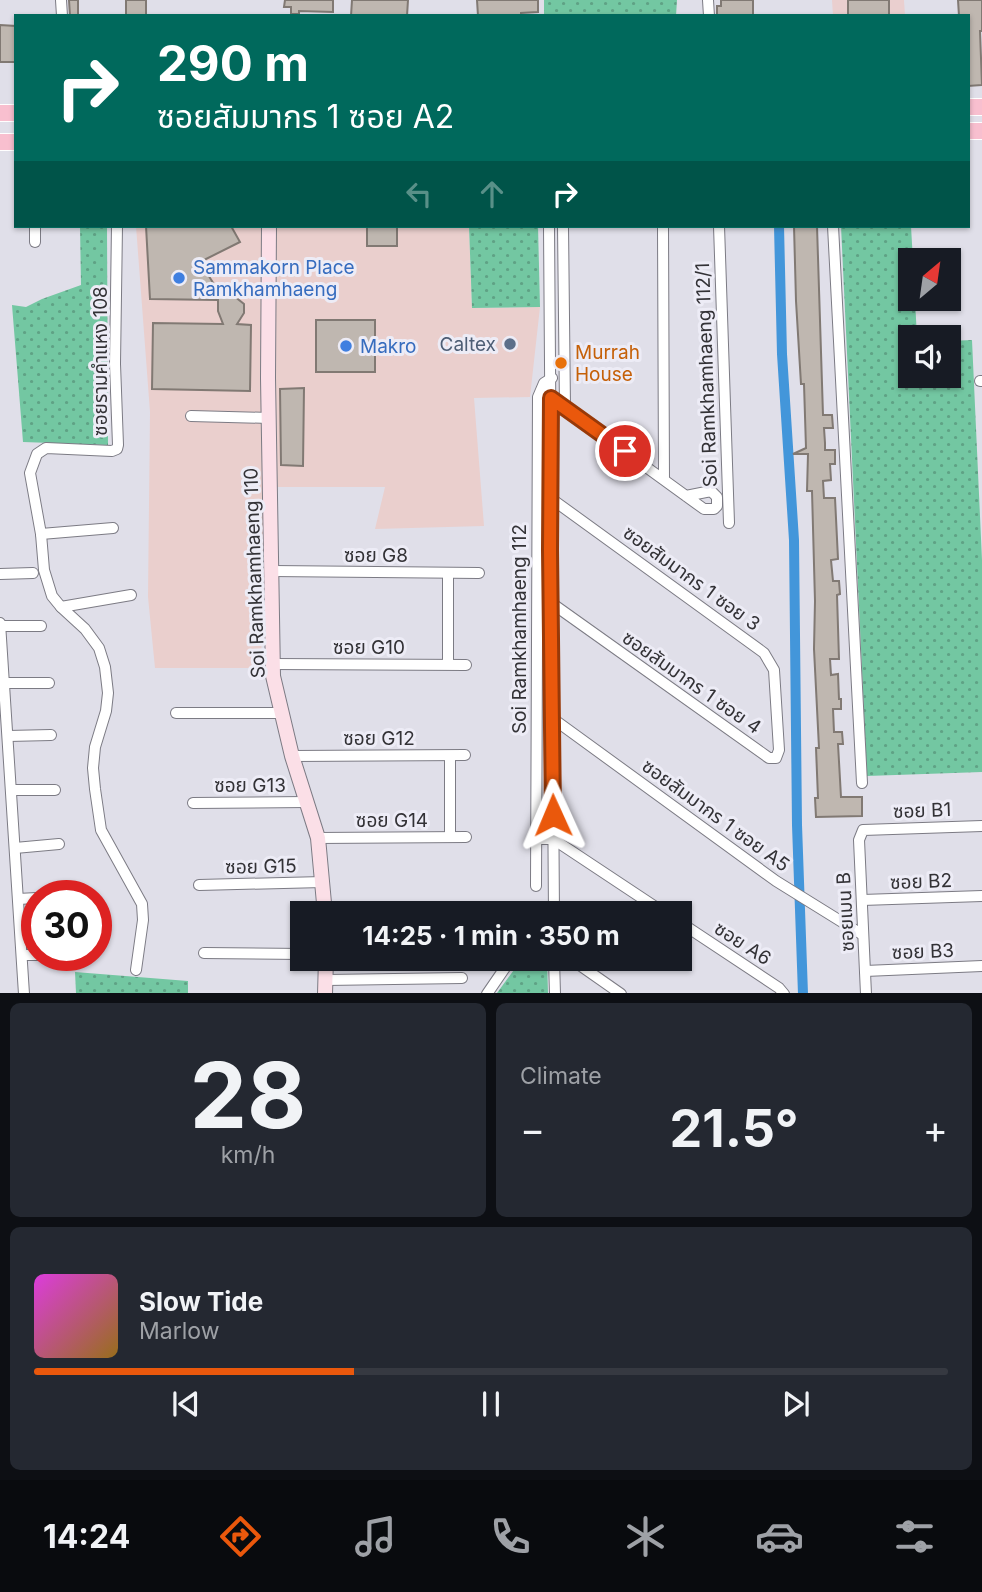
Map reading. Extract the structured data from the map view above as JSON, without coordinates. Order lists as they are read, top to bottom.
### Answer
{
  "streets": {
    "street": [
      "ซอยรามคำแหง 108",
      "Soi Ramkhamhaeng 112/1",
      "ซอย G8",
      "Soi Ramkhamhaeng 110",
      "ซอยสัมมากร 1 ซอย 3",
      "Soi Ramkhamhaeng 112",
      "ซอย G10",
      "ซอยสัมมากร 1 ซอย 4",
      "ซอย G12",
      "ซอย G13",
      "ซอย B1",
      "ซอยสัมมากร 1 ซอย A5",
      "ซอย G14",
      "ซอย G15",
      "ซอย B2",
      "ซอยเมน B",
      "ซอย A6",
      "ซอย B3"
    ]
  },
  "crossings": [
    ["ซอย G8", "Soi Ramkhamhaeng 110"],
    ["Soi Ramkhamhaeng 110", "ซอย G10"],
    ["Soi Ramkhamhaeng 110", "ซอย G12"],
    ["Soi Ramkhamhaeng 110", "ซอย G13"],
    ["Soi Ramkhamhaeng 110", "ซอย G14"],
    ["Soi Ramkhamhaeng 110", "ซอย G15"],
    ["ซอยสัมมากร 1 ซอย 3", "Soi Ramkhamhaeng 112"],
    ["ซอยสัมมากร 1 ซอย 3", "ซอยสัมมากร 1 ซอย 4"],
    ["Soi Ramkhamhaeng 112", "ซอยสัมมากร 1 ซอย 4"],
    ["Soi Ramkhamhaeng 112", "ซอยสัมมากร 1 ซอย A5"],
    ["ซอย B1", "ซอยเมน B"],
    ["ซอยสัมมากร 1 ซอย A5", "ซอยเมน B"],
    ["ซอย B2", "ซอยเมน B"],
    ["ซอยเมน B", "ซอย B3"]
  ],
  "places": [
    "Sammakorn Place Ramkhamhaeng",
    "Caltex",
    "Makro",
    "Murrah House"
  ],
  "north": "top right",
  "page": {
    "turn": ["290 m", "ซอยสัมมากร 1 ซอย A2"],
    "limit": "30",
    "trip": "14:25 · 1 min · 350 m",
    "tile": [
      ["28", "km/h"],
      "Climate"
    ],
    "heat": ["−", "21.5°", "+"],
    "song": ["Slow Tide", "Marlow"],
    "tabs": "14:24"
  }
}
